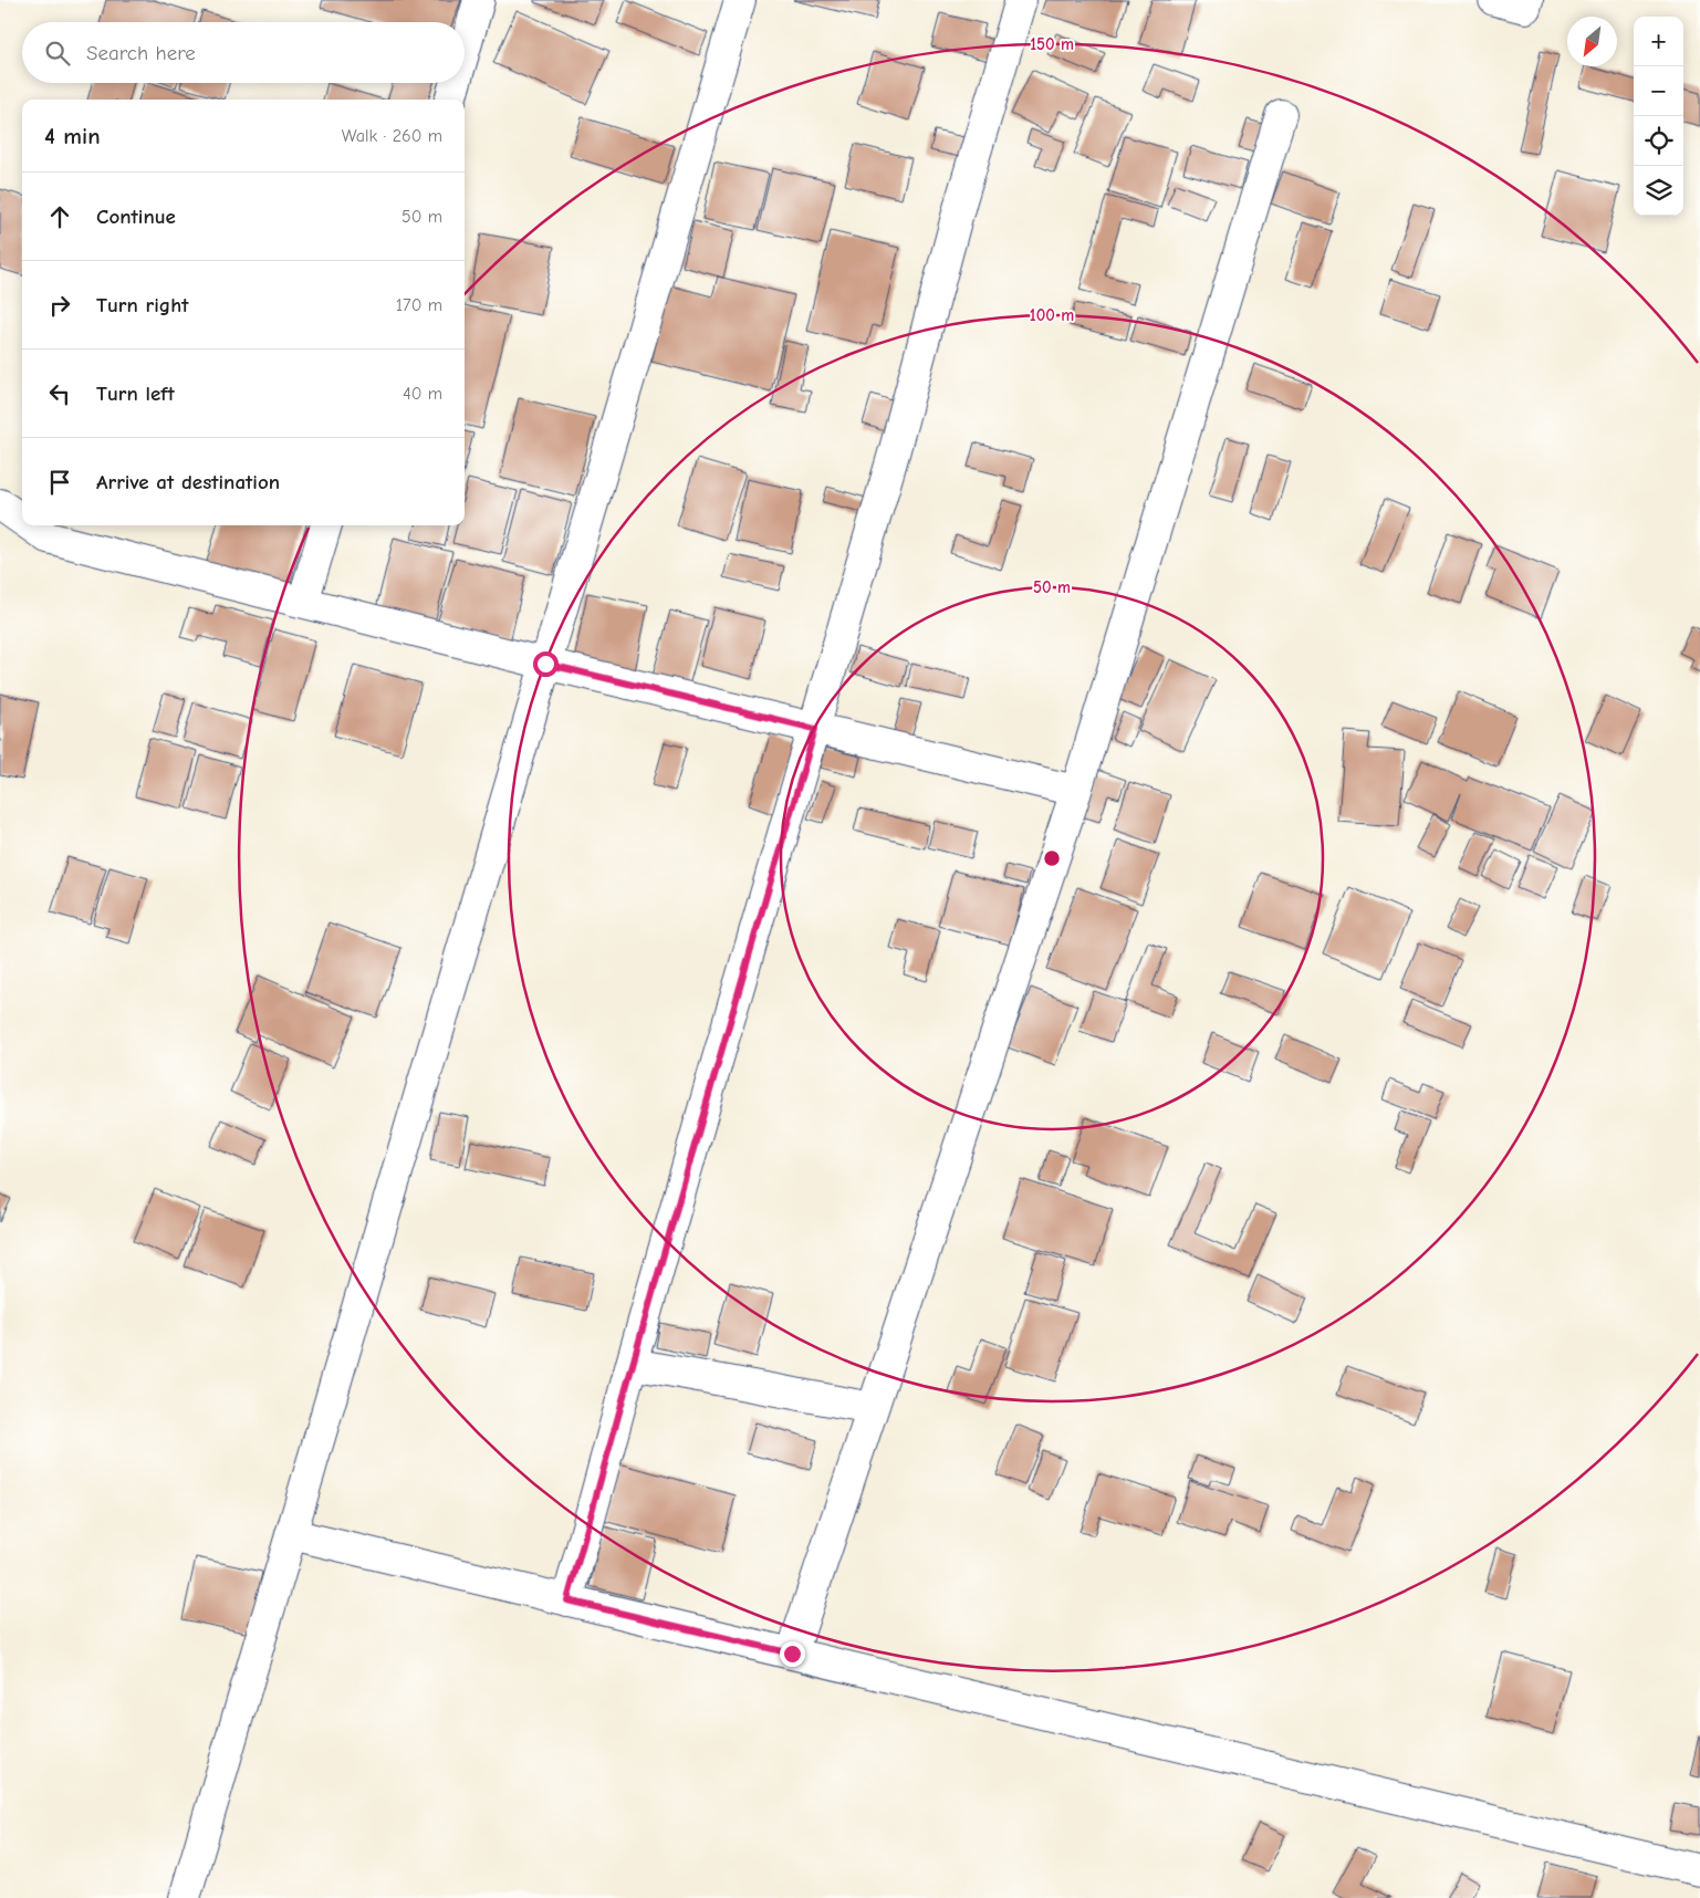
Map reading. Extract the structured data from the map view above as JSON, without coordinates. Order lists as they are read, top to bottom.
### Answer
{
  "north": "bottom left",
  "page": {
    "map_buttons": ["+", "−"],
    "search": "Search here",
    "heading": ["4 min", "Walk · 260 m"],
    "list": [
      ["Continue", "50 m"],
      ["Turn right", "170 m"],
      ["Turn left", "40 m"],
      "Arrive at destination"
    ]
  },
  "rings": ["150 m", "100 m", "50 m"]
}
